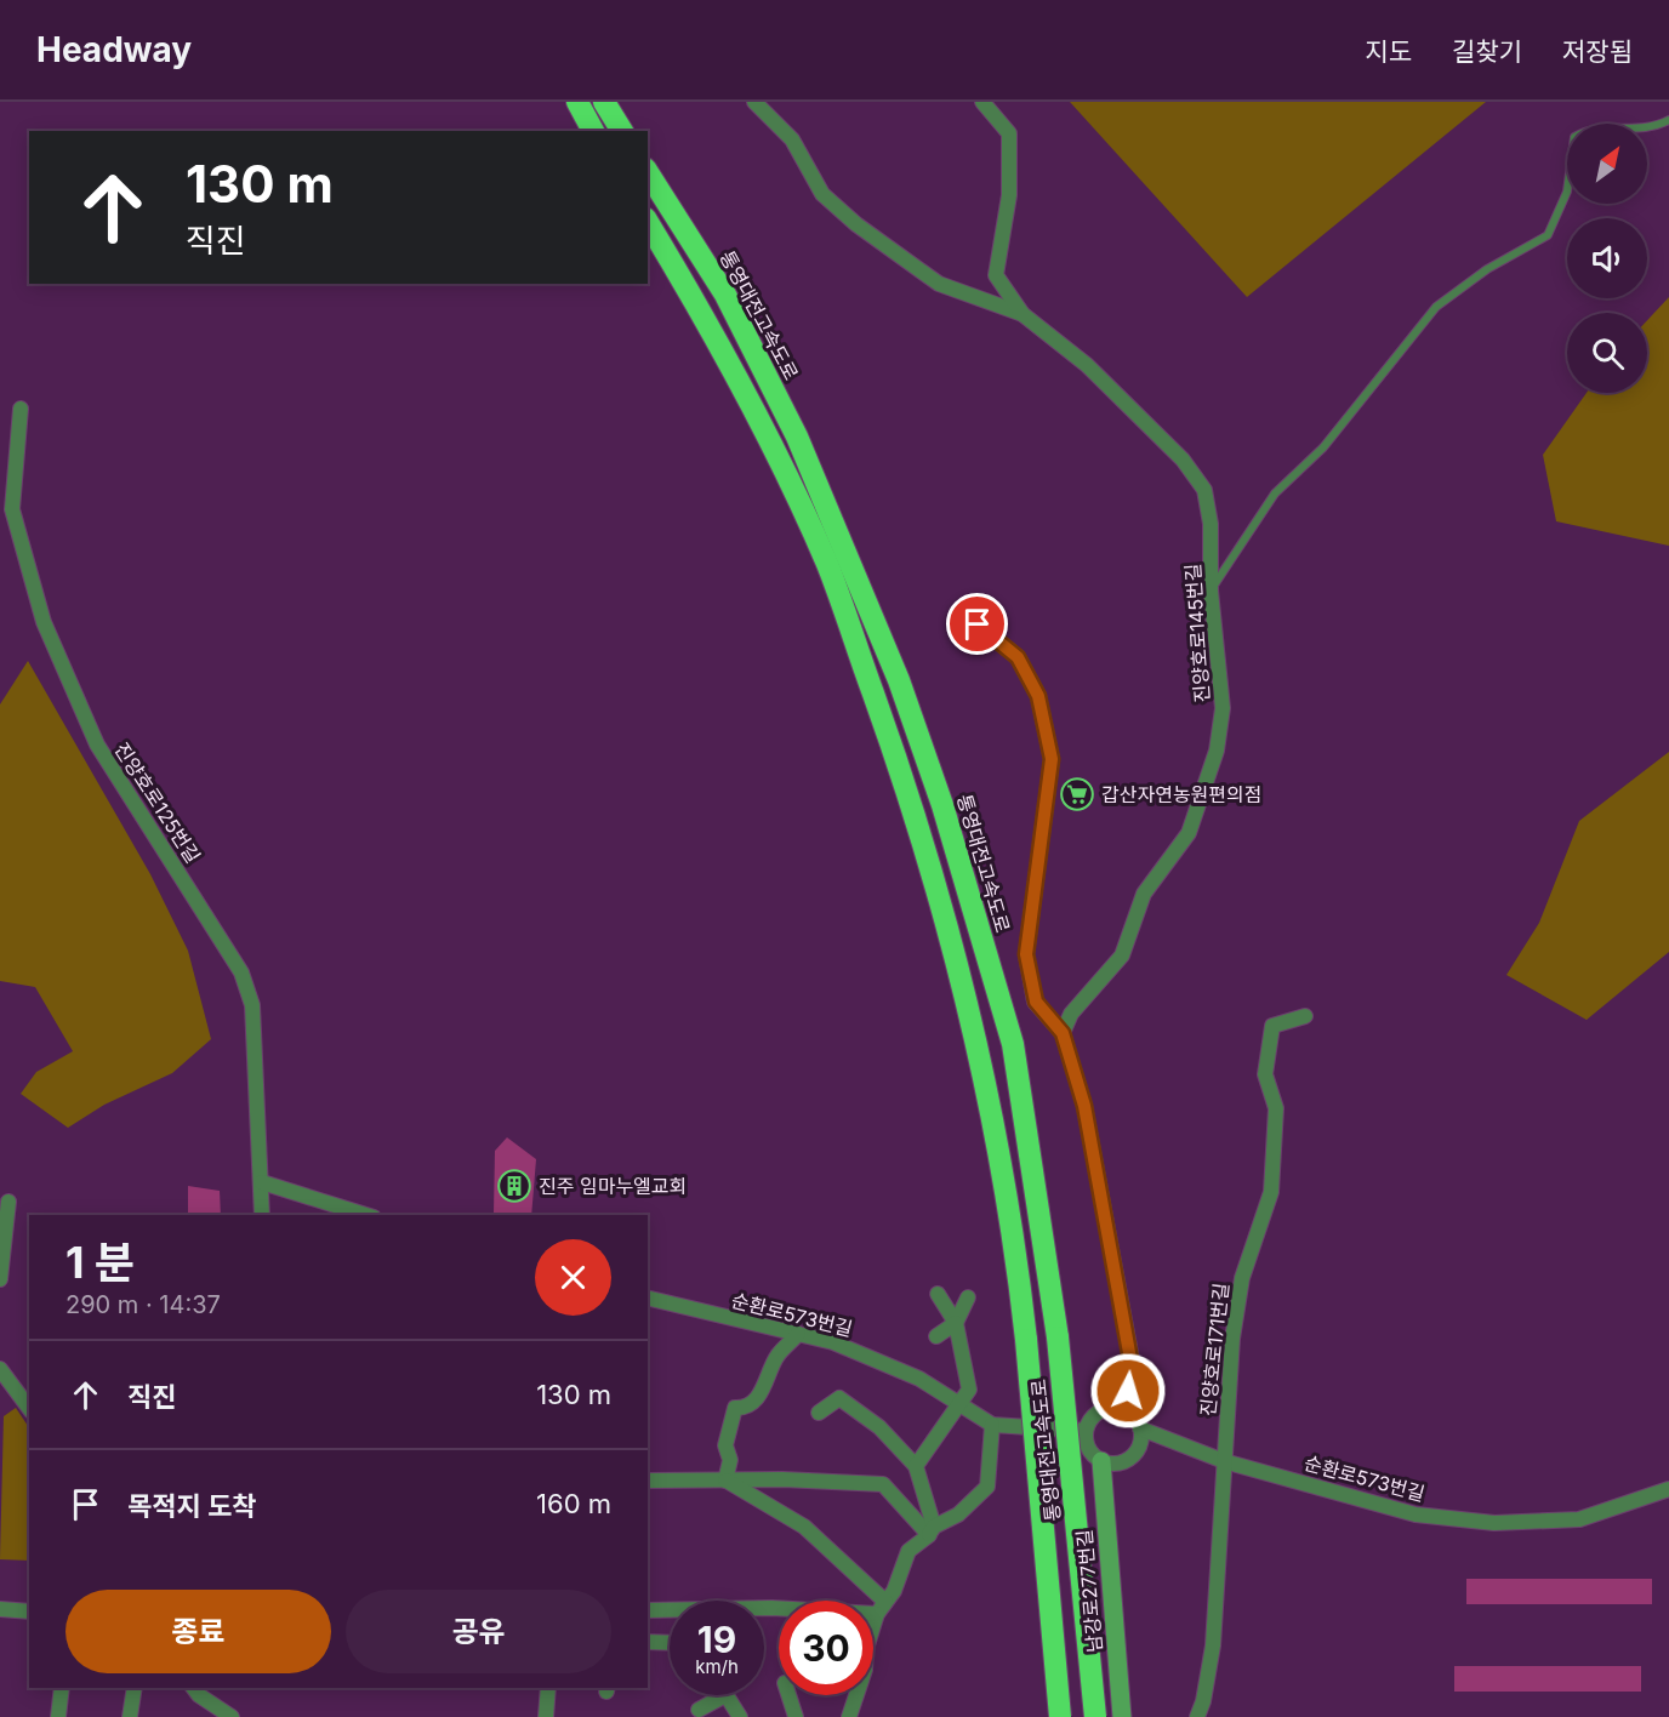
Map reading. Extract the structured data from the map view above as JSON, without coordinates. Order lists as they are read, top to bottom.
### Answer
{
  "streets": {
    "highway": ["통영대전고속도로"],
    "street": [
      "진양호로145번길",
      "진양호로125번길",
      "순환로573번길",
      "진양호로171번길",
      "남강로277번길"
    ]
  },
  "crossings": [
    ["순환로573번길", "진양호로171번길"],
    ["순환로573번길", "남강로277번길"]
  ],
  "places": {
    "supermarket": ["갑산자연농원편의점"],
    "building": ["진주 임마누엘교회"]
  },
  "north": "top right",
  "page": {
    "header": "Headway",
    "nav": ["지도", "길찾기", "저장됨"],
    "turn": ["130 m", "직진"],
    "heading": ["1 분", "290 m · 14:37"],
    "list": [
      {
        "name": "직진",
        "value": "130 m"
      },
      {
        "name": "목적지 도착",
        "value": "160 m"
      }
    ],
    "buttons": ["종료", "공유"],
    "speed": "19 km/h",
    "limit": "30"
  }
}
